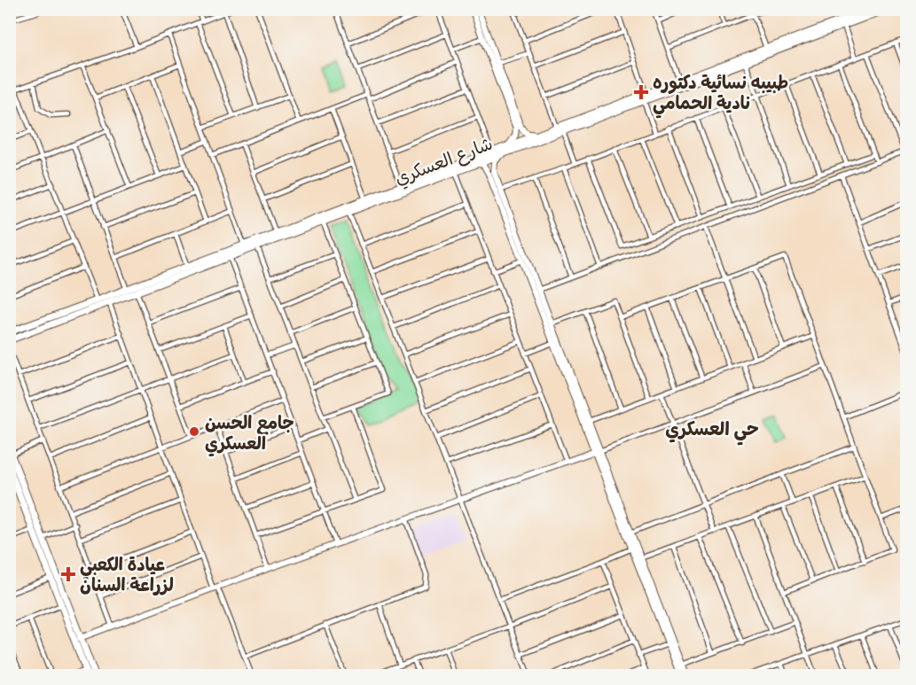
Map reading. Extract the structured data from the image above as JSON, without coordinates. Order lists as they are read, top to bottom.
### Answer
{
  "streets": {
    "main road": ["شارع العسكري"]
  },
  "districts": ["حي العسكري"],
  "places": {
    "health": ["طبيبه نسائية دكتوره نادية الحمامي", "عيادة الكعبي لزراعة السنان"],
    "other": ["جامع الحسن العسكري"]
  }
}
